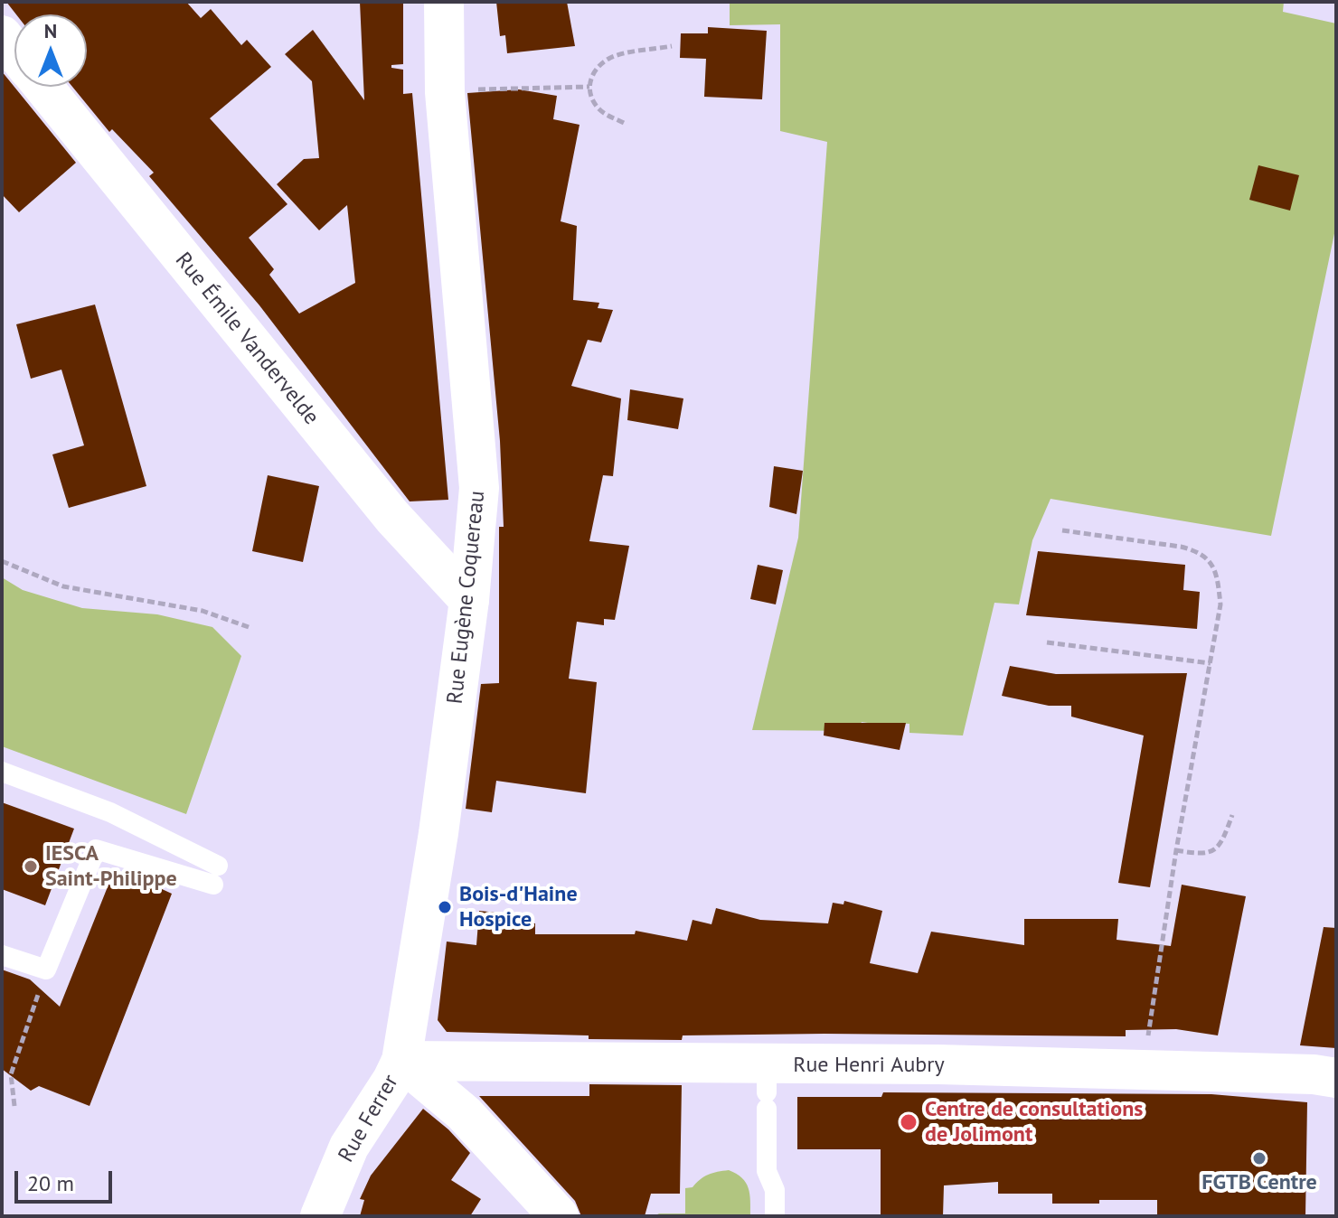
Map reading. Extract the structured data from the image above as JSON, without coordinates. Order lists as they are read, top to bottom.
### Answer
{
  "streets": {
    "street": [
      "Rue Émile Vandervelde",
      "Rue Eugène Coquereau",
      "Rue Henri Aubry",
      "Rue Ferrer"
    ]
  },
  "crossings": [
    ["Rue Émile Vandervelde", "Rue Eugène Coquereau"],
    ["Rue Eugène Coquereau", "Rue Henri Aubry"],
    ["Rue Eugène Coquereau", "Rue Ferrer"],
    ["Rue Henri Aubry", "Rue Ferrer"]
  ],
  "places": [
    "IESCA Saint-Philippe",
    "Bois-d'Haine Hospice",
    "Centre de consultations de Jolimont",
    "FGTB Centre"
  ],
  "scale_bar": "20 m",
  "north": "top"
}
